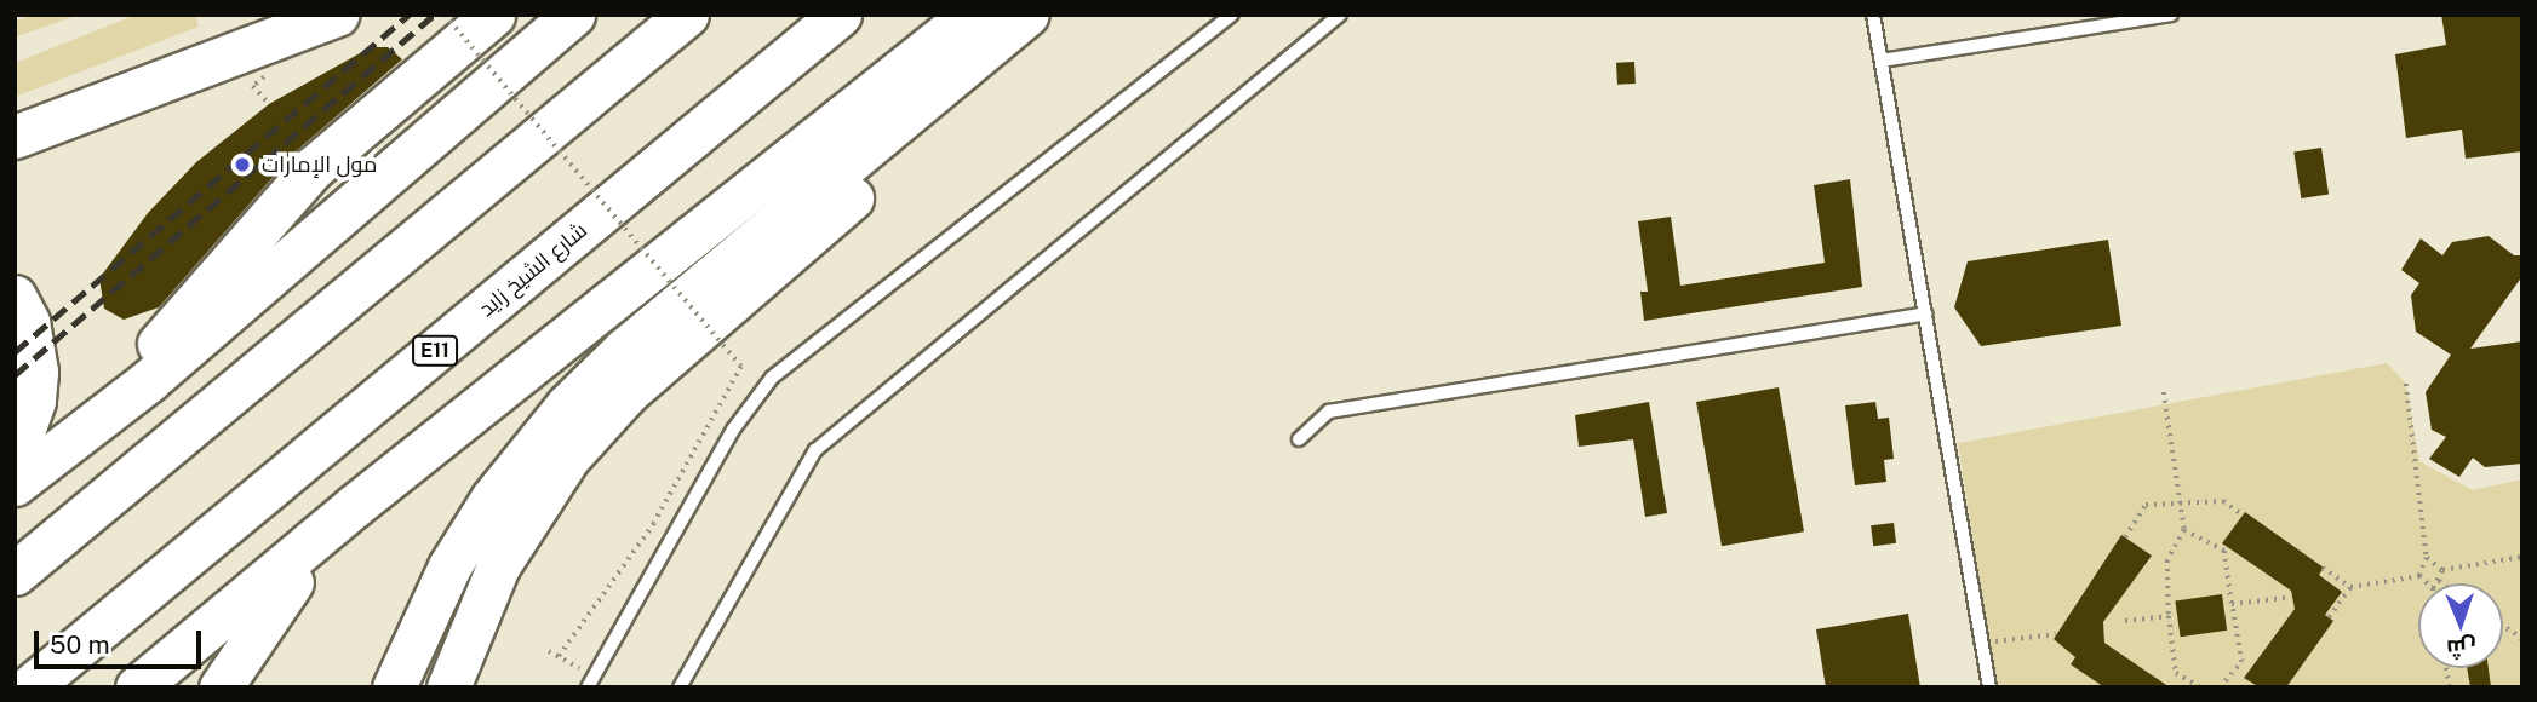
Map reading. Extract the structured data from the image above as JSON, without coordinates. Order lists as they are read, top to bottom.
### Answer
{
  "streets": {
    "highway": ["شارع الشيخ زايد", "E11"]
  },
  "places": ["مول الإمارات"],
  "scale_bar": "50 m",
  "north": "bottom"
}
